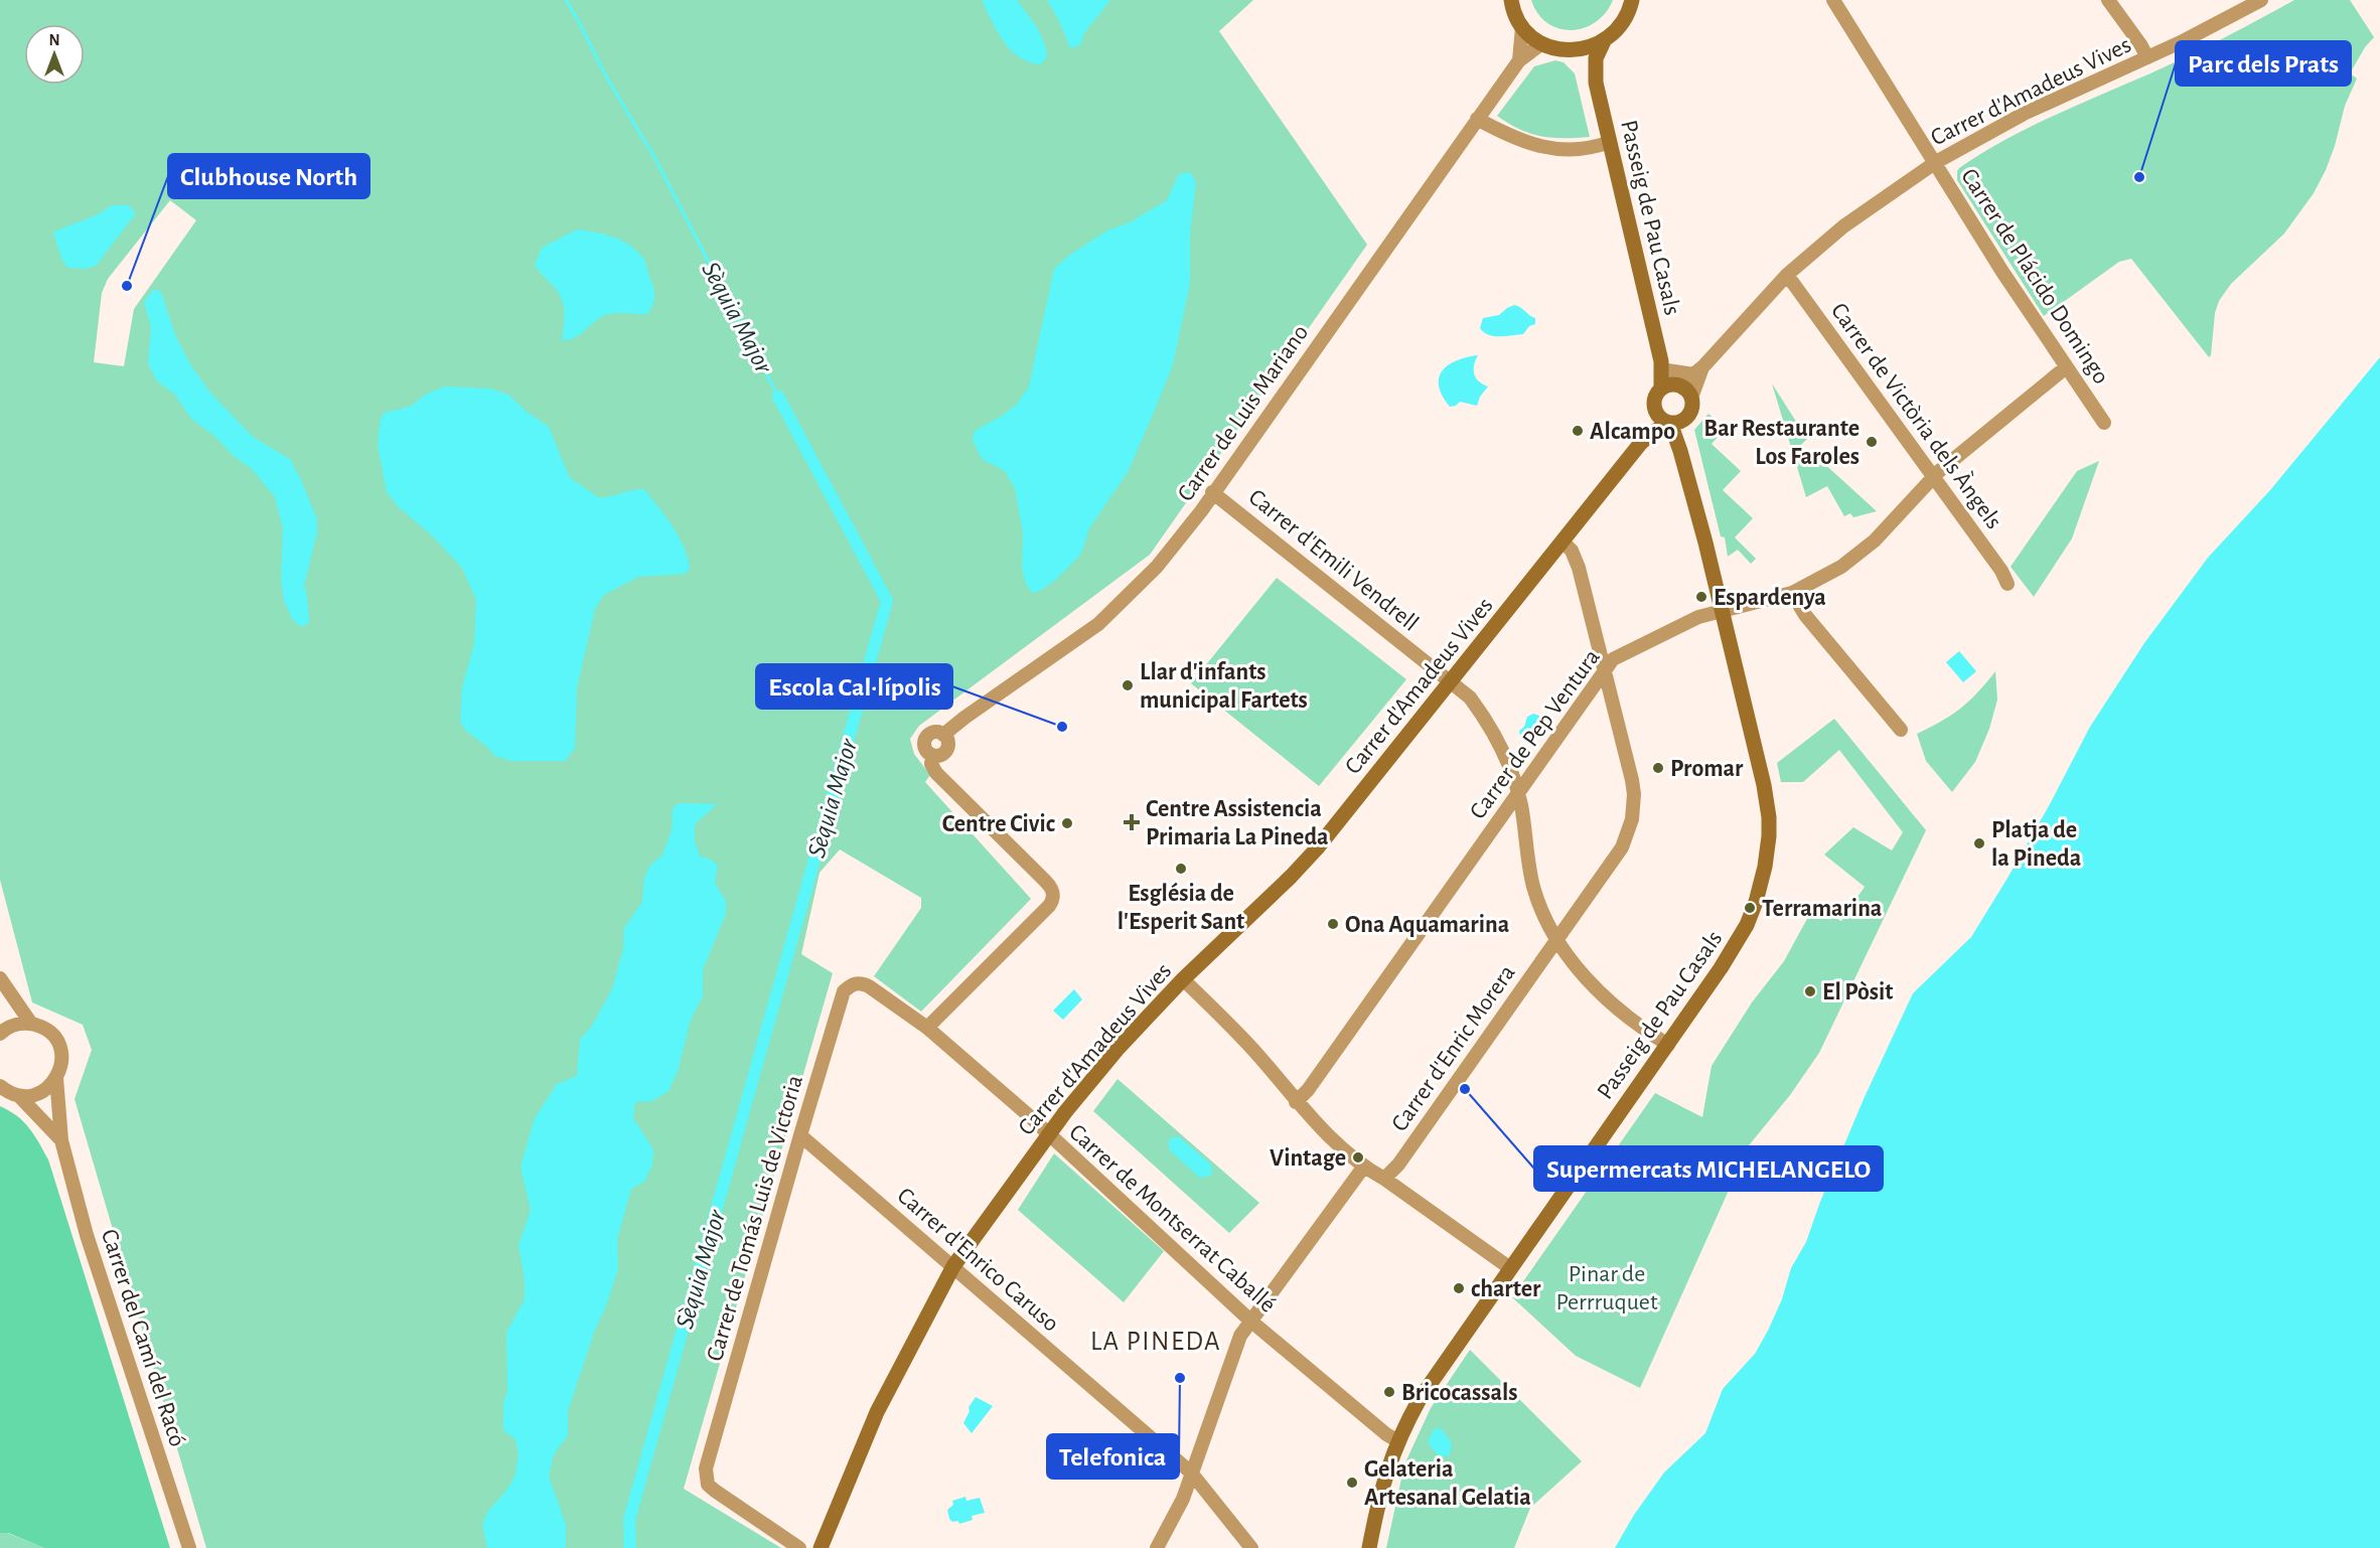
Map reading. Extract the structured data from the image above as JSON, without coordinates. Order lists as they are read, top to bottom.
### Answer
{
  "streets": {
    "street": [
      "Carrer d'Amadeus Vives",
      "Passeig de Pau Casals",
      "Carrer de Plácido Domingo",
      "Carrer de Luis Mariano",
      "Carrer de Victòria dels Àngels",
      "Carrer d'Emili Vendrell",
      "Carrer de Pep Ventura",
      "Carrer d'Enric Morera",
      "Carrer de Tomás Luis de Victoria",
      "Carrer de Montserrat Caballé",
      "Carrer d'Enrico Caruso",
      "Carrer del Camí del Racó"
    ]
  },
  "crossings": [
    ["Carrer d'Amadeus Vives", "Passeig de Pau Casals"],
    ["Carrer d'Amadeus Vives", "Carrer de Plácido Domingo"],
    ["Carrer d'Amadeus Vives", "Carrer de Victòria dels Àngels"],
    ["Carrer d'Amadeus Vives", "Carrer d'Emili Vendrell"],
    ["Carrer d'Amadeus Vives", "Carrer d'Enric Morera"],
    ["Carrer d'Amadeus Vives", "Carrer de Montserrat Caballé"],
    ["Carrer d'Amadeus Vives", "Carrer d'Enrico Caruso"],
    ["Passeig de Pau Casals", "Carrer d'Emili Vendrell"],
    ["Passeig de Pau Casals", "Carrer de Pep Ventura"],
    ["Passeig de Pau Casals", "Carrer de Montserrat Caballé"],
    ["Carrer de Plácido Domingo", "Carrer de Pep Ventura"],
    ["Carrer de Luis Mariano", "Carrer d'Emili Vendrell"],
    ["Carrer de Luis Mariano", "Carrer de Montserrat Caballé"],
    ["Carrer de Victòria dels Àngels", "Carrer de Pep Ventura"],
    ["Carrer d'Emili Vendrell", "Carrer de Pep Ventura"],
    ["Carrer d'Emili Vendrell", "Carrer d'Enric Morera"],
    ["Carrer de Pep Ventura", "Carrer d'Enric Morera"],
    ["Carrer de Tomás Luis de Victoria", "Carrer de Montserrat Caballé"],
    ["Carrer de Tomás Luis de Victoria", "Carrer d'Enrico Caruso"]
  ],
  "districts": ["LA PINEDA"],
  "water": ["Sèquia Major"],
  "parks": ["Pinar de Perrruquet"],
  "places": {
    "other": [
      "Parc dels Prats",
      "Clubhouse North",
      "Alcampo",
      "Bar Restaurante Los Faroles",
      "Espardenya",
      "Llar d'infants municipal Fartets",
      "Escola Cal·lípolis",
      "Promar",
      "Centre Civic",
      "Platja de la Pineda",
      "Església de l'Esperit Sant",
      "Terramarina",
      "Ona Aquamarina",
      "El Pòsit",
      "Supermercats MICHELANGELO",
      "Vintage",
      "charter",
      "Telefonica",
      "Bricocassals",
      "Gelateria Artesanal Gelatia"
    ],
    "health": ["Centre Assistencia Primaria La Pineda"]
  },
  "north": "top"
}
